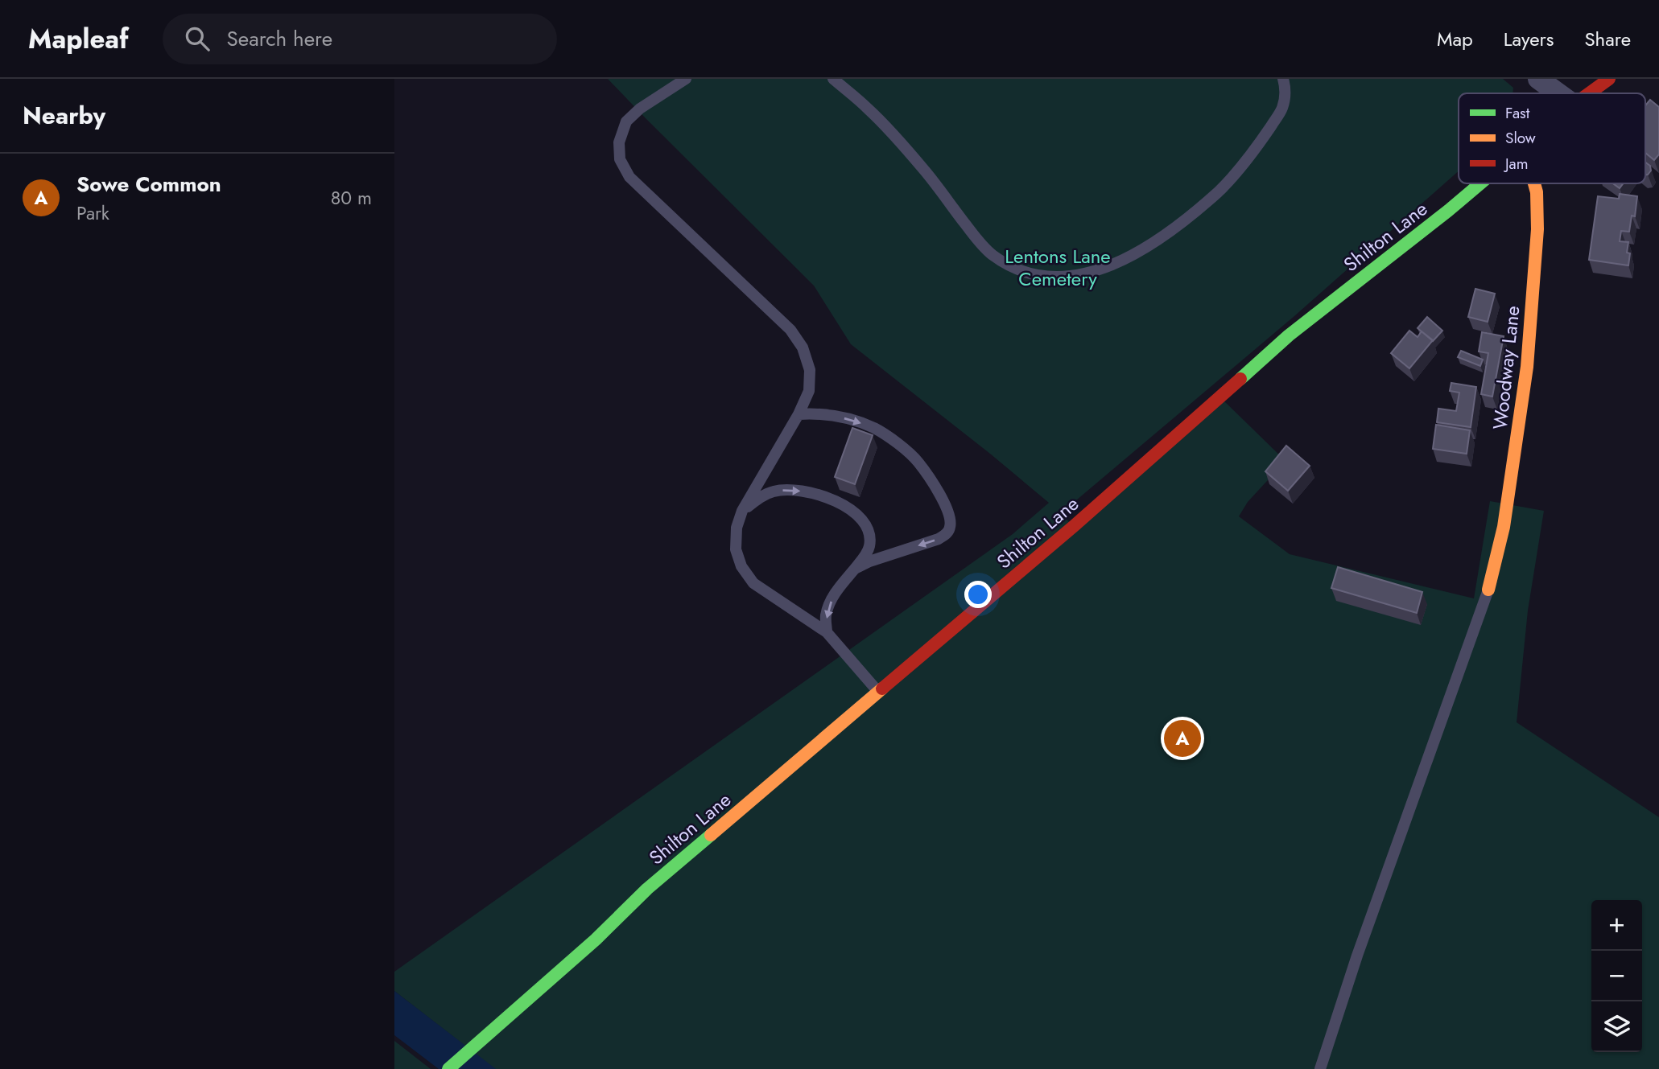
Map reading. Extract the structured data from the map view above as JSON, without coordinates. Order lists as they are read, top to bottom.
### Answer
{
  "streets": {
    "street": ["Shilton Lane", "Woodway Lane"]
  },
  "parks": ["Lentons Lane Cemetery"],
  "legend": ["Fast", "Slow", "Jam"],
  "page": {
    "header": "Mapleaf",
    "search": "Search here",
    "nav": ["Map", "Layers", "Share"],
    "heading": "Nearby",
    "list": [
      {
        "mark": "A",
        "name": "Sowe Common",
        "note": "Park",
        "value": "80 m"
      }
    ],
    "pins": "A",
    "map_buttons": ["+", "−"]
  }
}
